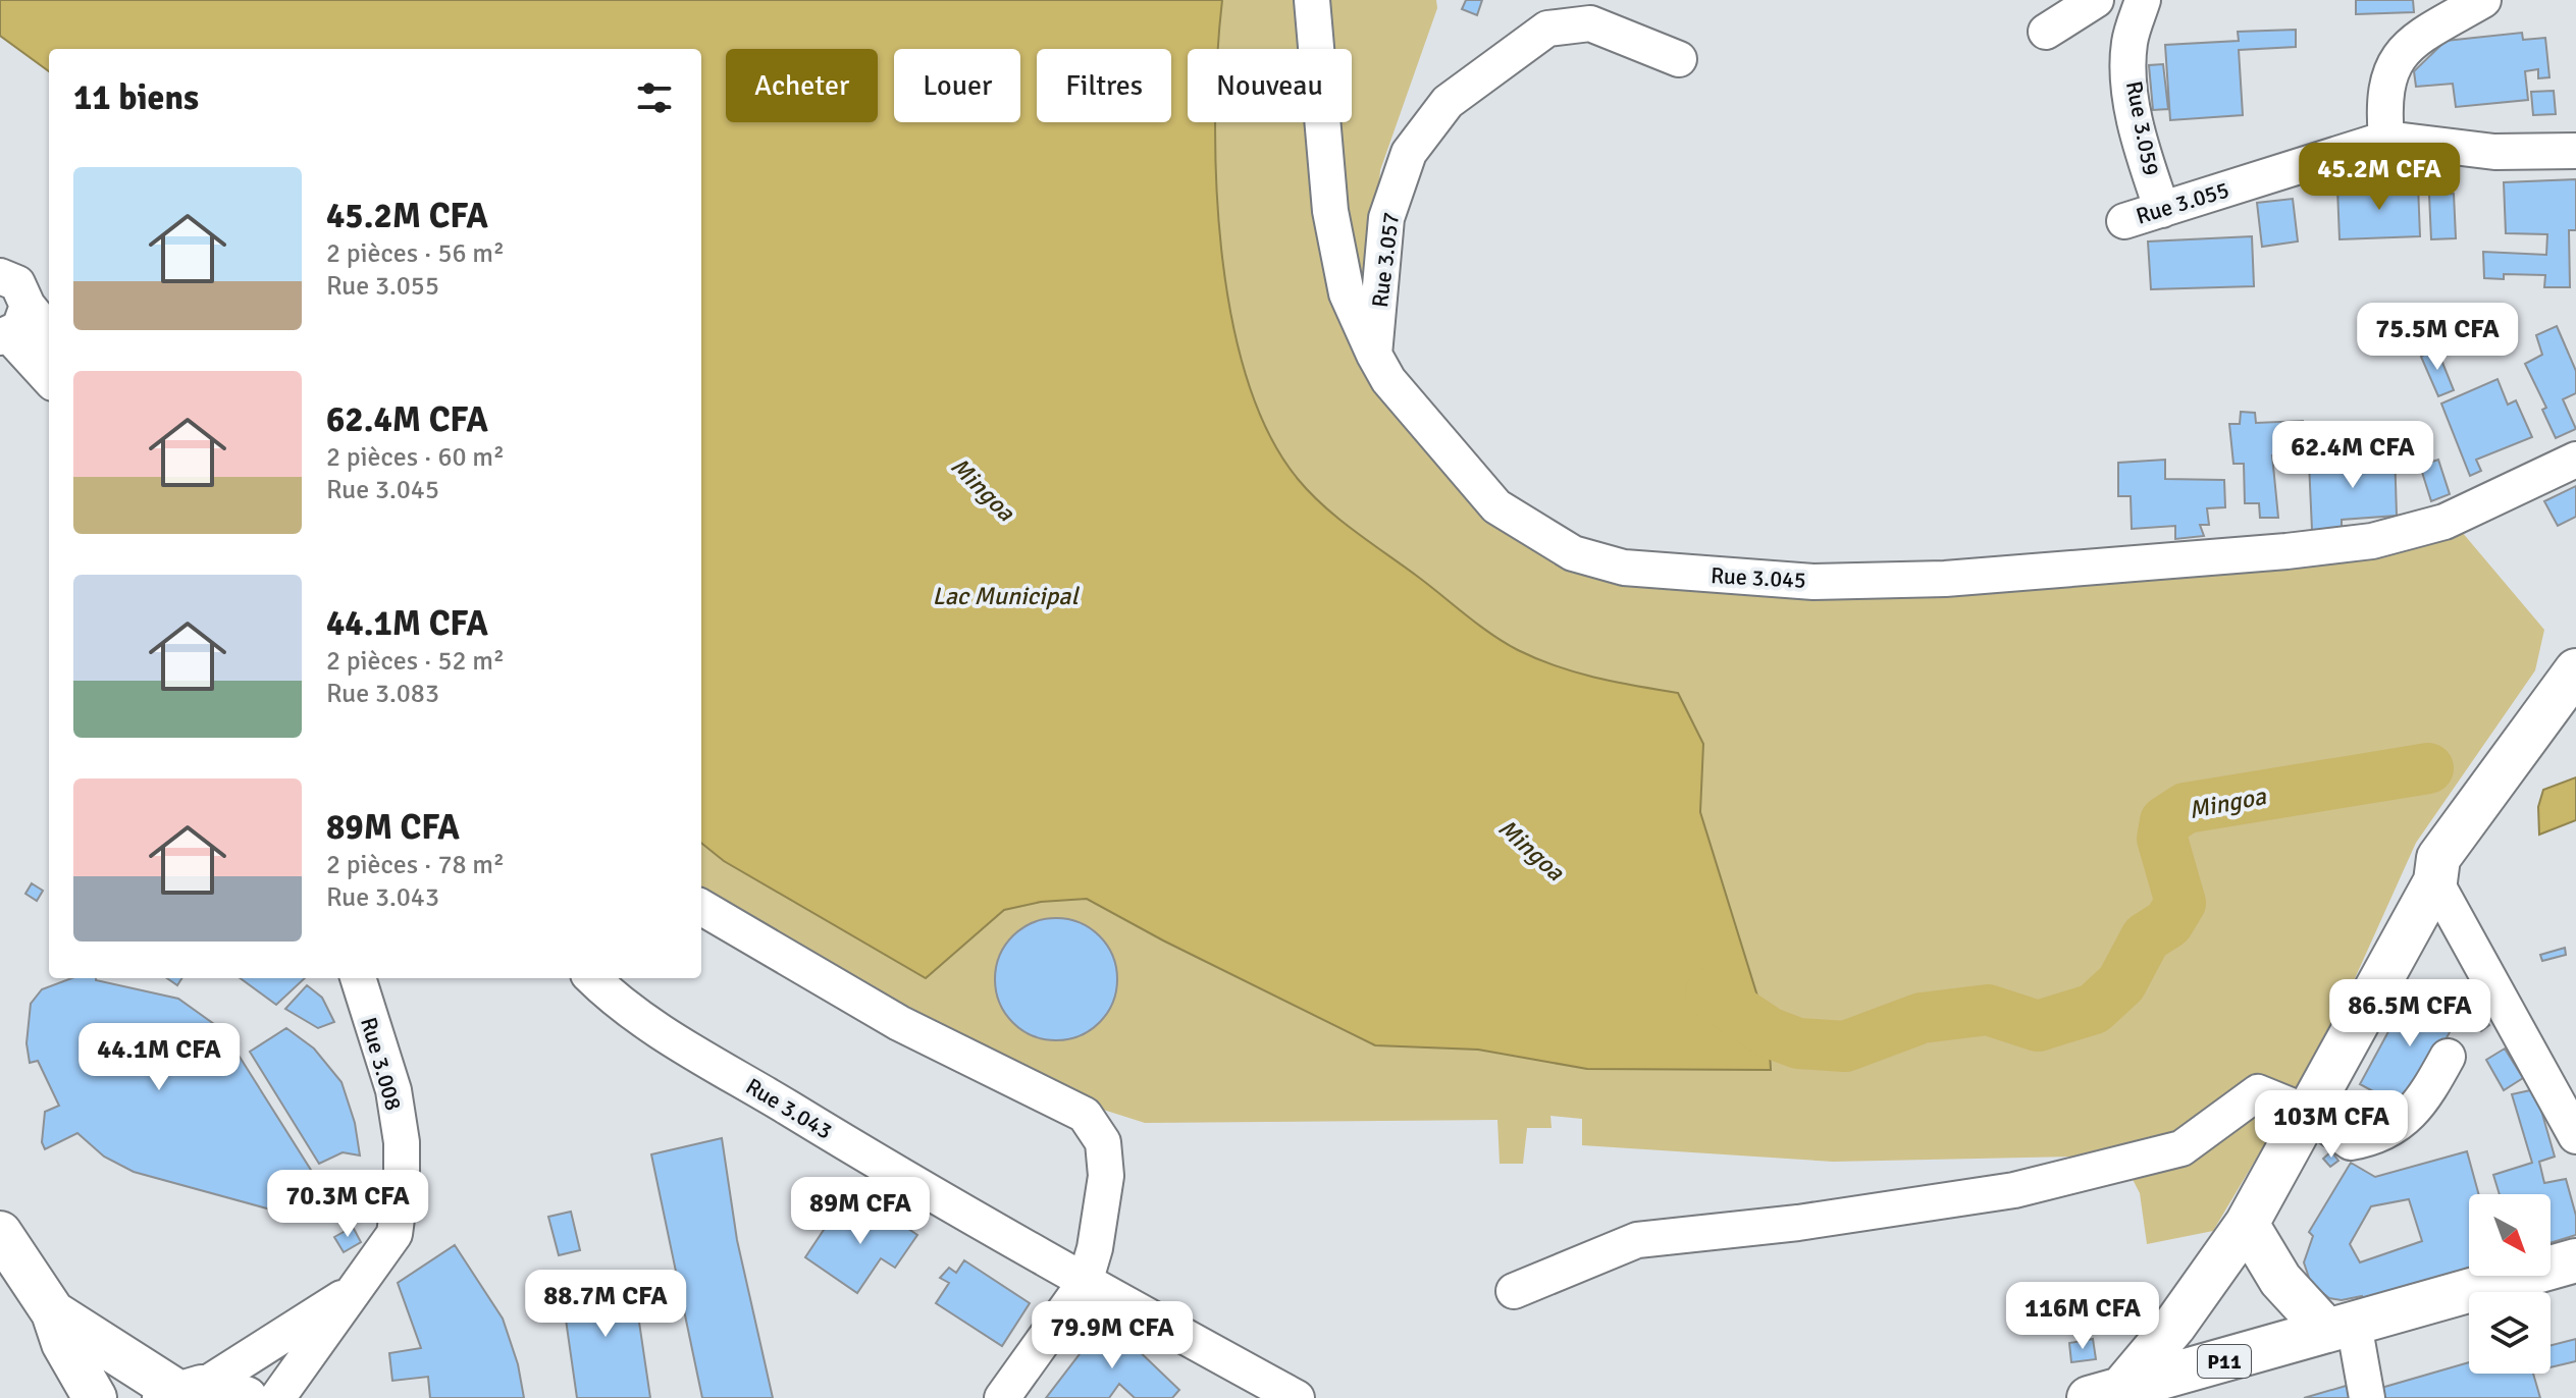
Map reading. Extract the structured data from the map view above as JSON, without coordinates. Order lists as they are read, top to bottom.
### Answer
{
  "streets": {
    "main road": ["P11"],
    "street": [
      "Rue 3.059",
      "Rue 3.055",
      "Rue 3.057",
      "Rue 3.045",
      "Rue 3.008",
      "Rue 3.043"
    ]
  },
  "crossings": [
    ["Rue 3.059", "Rue 3.055"],
    ["Rue 3.057", "Rue 3.045"]
  ],
  "water": ["Mingoa", "Lac Municipal"],
  "north": "bottom right",
  "page": {
    "chip": [
      "Acheter",
      "Louer",
      "Filtres",
      "Nouveau"
    ],
    "heading": "11 biens",
    "price": [
      "45.2M CFA",
      "75.5M CFA",
      "62.4M CFA",
      "86.5M CFA",
      "44.1M CFA",
      "103M CFA",
      "70.3M CFA",
      "89M CFA",
      "88.7M CFA",
      "116M CFA",
      "79.9M CFA"
    ],
    "list": [
      {
        "name": "45.2M CFA",
        "note": "2 pièces · 56 m² · Rue 3.055"
      },
      {
        "name": "62.4M CFA",
        "note": "2 pièces · 60 m² · Rue 3.045"
      },
      {
        "name": "44.1M CFA",
        "note": "2 pièces · 52 m² · Rue 3.083"
      },
      {
        "name": "89M CFA",
        "note": "2 pièces · 78 m² · Rue 3.043"
      }
    ]
  }
}
